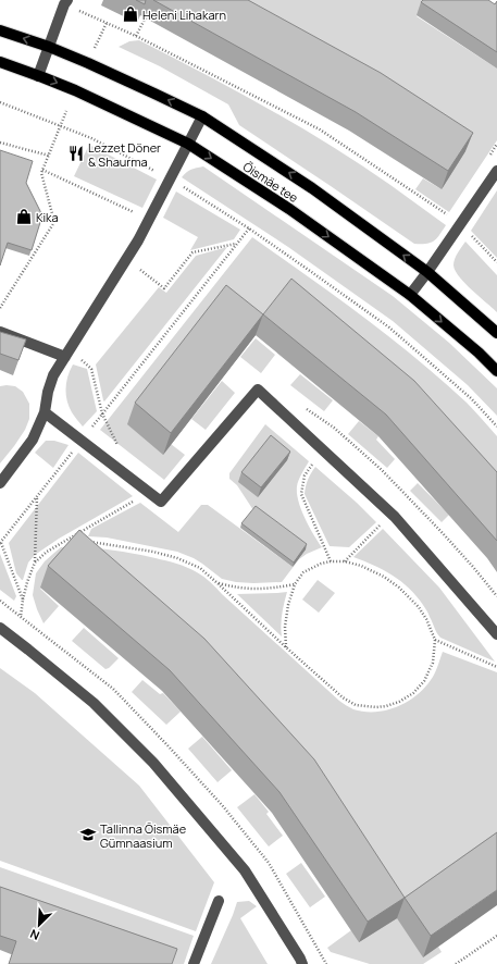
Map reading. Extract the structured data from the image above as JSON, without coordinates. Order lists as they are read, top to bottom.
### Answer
{
  "streets": {
    "main road": ["Õismäe tee"]
  },
  "places": {
    "shop": ["Heleni Lihakarn", "Kika"],
    "restaurant": ["Lezzet Döner & Shaurma"],
    "school or university": ["Tallinna Õismäe Gümnaasium"]
  },
  "north": "bottom left"
}
